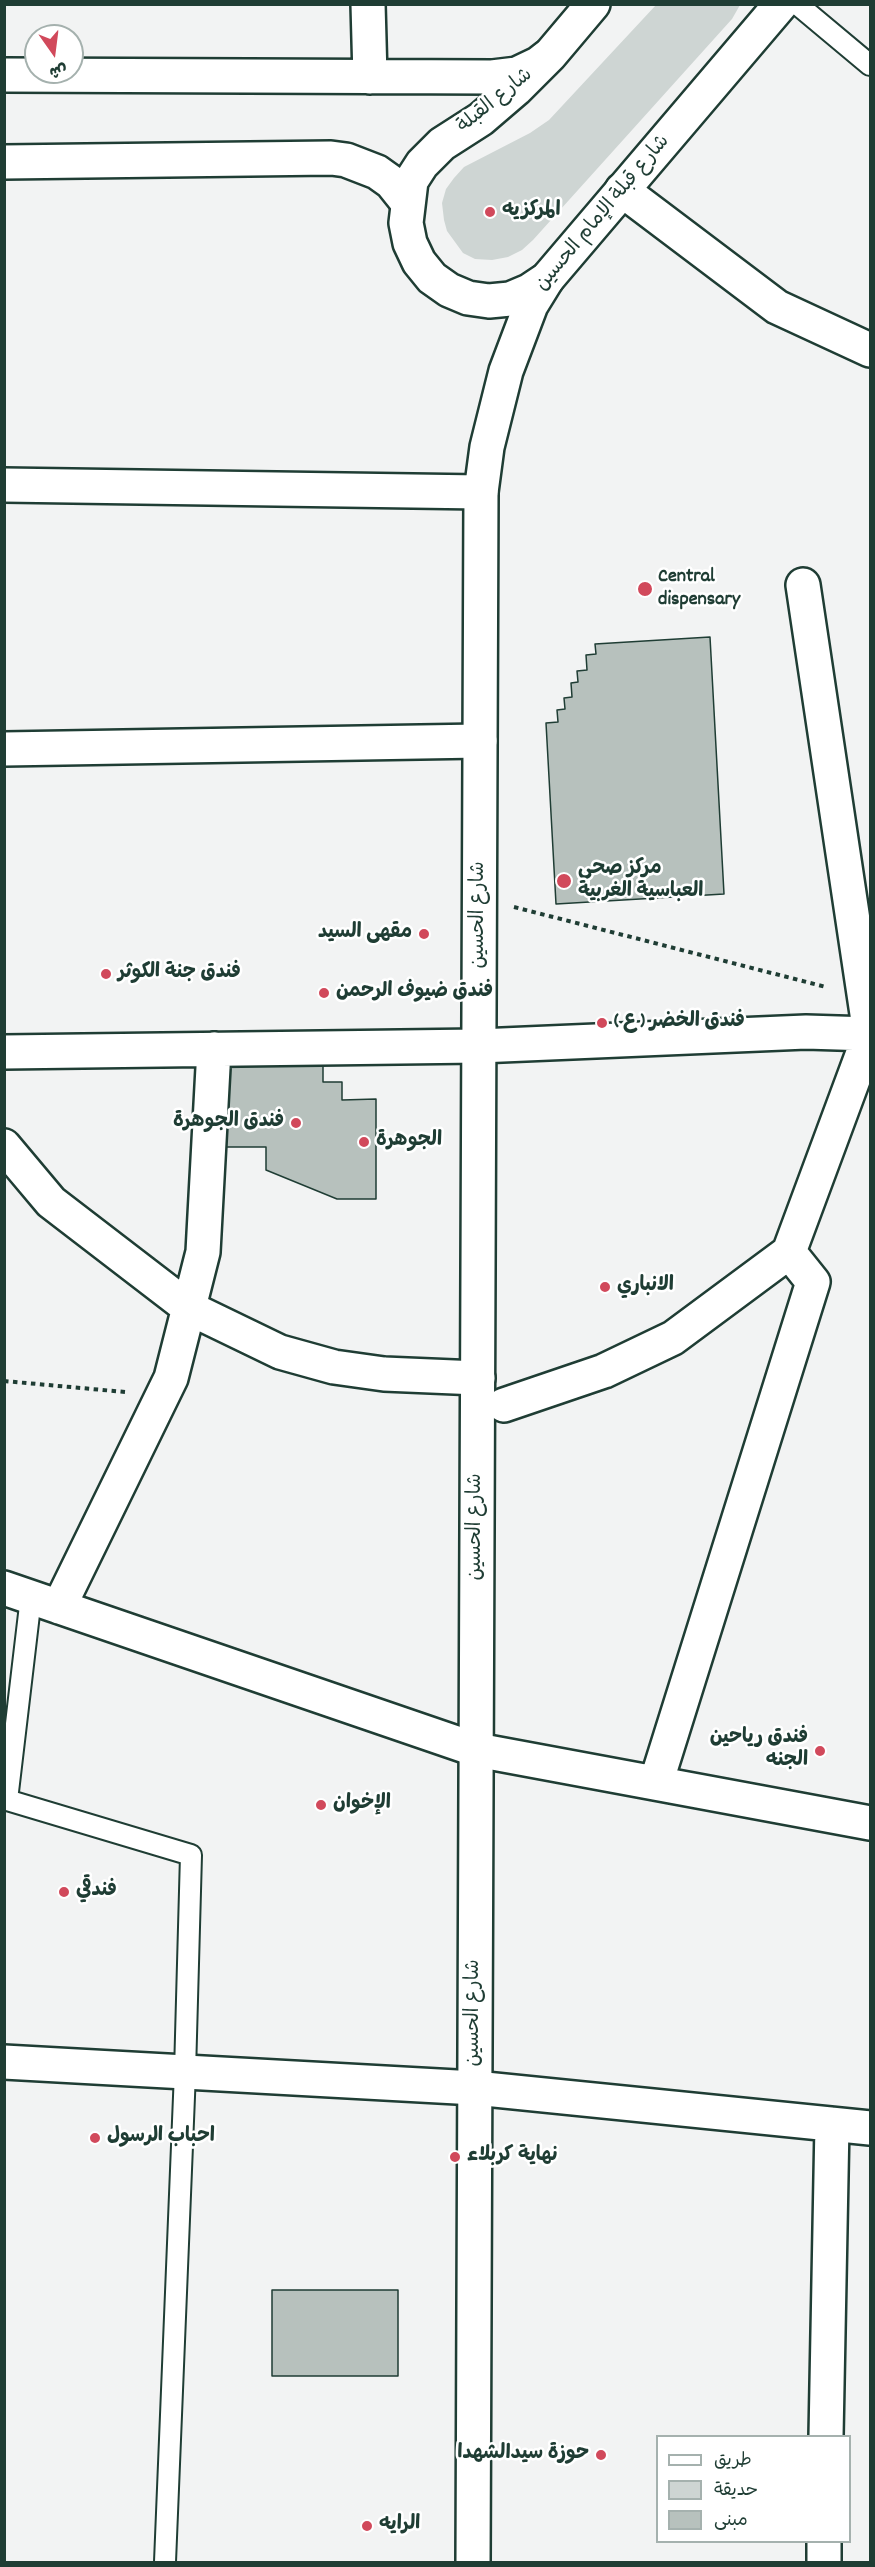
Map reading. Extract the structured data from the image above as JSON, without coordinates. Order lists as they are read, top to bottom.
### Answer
{
  "streets": {
    "street": ["شارع القبلة", "شارع قبلة الإمام الحسين", "شارع الحسين"]
  },
  "crossings": [
    ["شارع القبلة", "شارع قبلة الإمام الحسين"],
    ["شارع قبلة الإمام الحسين", "شارع الحسين"]
  ],
  "places": [
    "المركزيه",
    "Central dispensary",
    "مركز صحي العباسية الغربية",
    "مقهى السيد",
    "فندق جنة الكوثر",
    "فندق ضيوف الرحمن",
    "فندق الخضر ( ع )",
    "فندق الجوهرة",
    "الجوهرة",
    "الانباري",
    "فندق رياحين الجنه",
    "الإخوان",
    "فندقي",
    "احباب الرسول",
    "نهاية كربلاء",
    "حوزة سيدالشهدا",
    "الرايه"
  ],
  "legend": ["طريق", "حديقة", "مبنى"],
  "north": "bottom"
}
